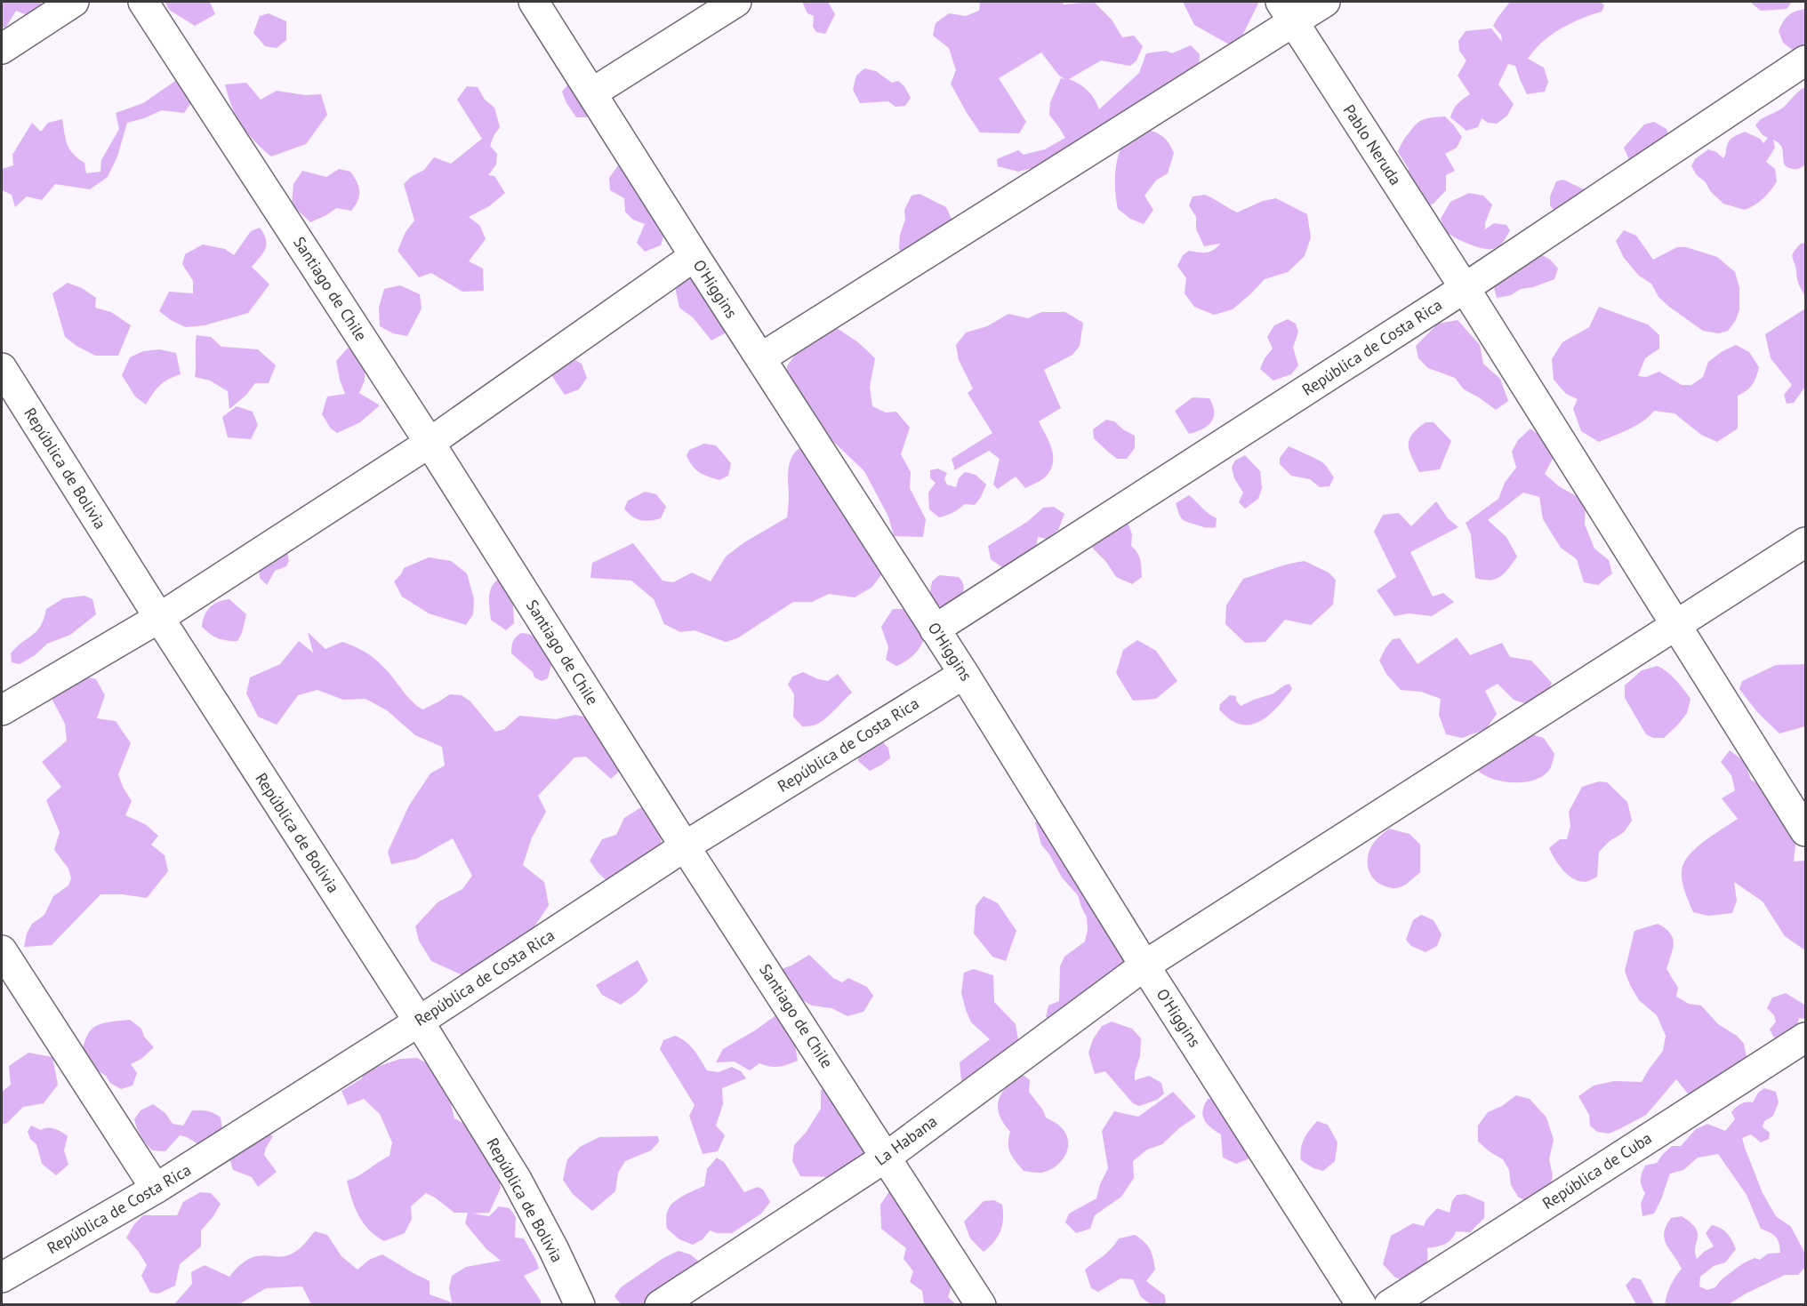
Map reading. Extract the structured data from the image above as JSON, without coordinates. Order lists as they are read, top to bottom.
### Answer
{
  "streets": {
    "street": [
      "Pablo Neruda",
      "Santiago de Chile",
      "O'Higgins",
      "República de Costa Rica",
      "República de Bolivia",
      "La Habana",
      "República de Cuba"
    ]
  },
  "crossings": [
    ["Pablo Neruda", "República de Costa Rica"],
    ["Pablo Neruda", "La Habana"],
    ["Santiago de Chile", "República de Costa Rica"],
    ["Santiago de Chile", "La Habana"],
    ["O'Higgins", "República de Costa Rica"],
    ["O'Higgins", "La Habana"],
    ["República de Costa Rica", "República de Bolivia"]
  ]
}
